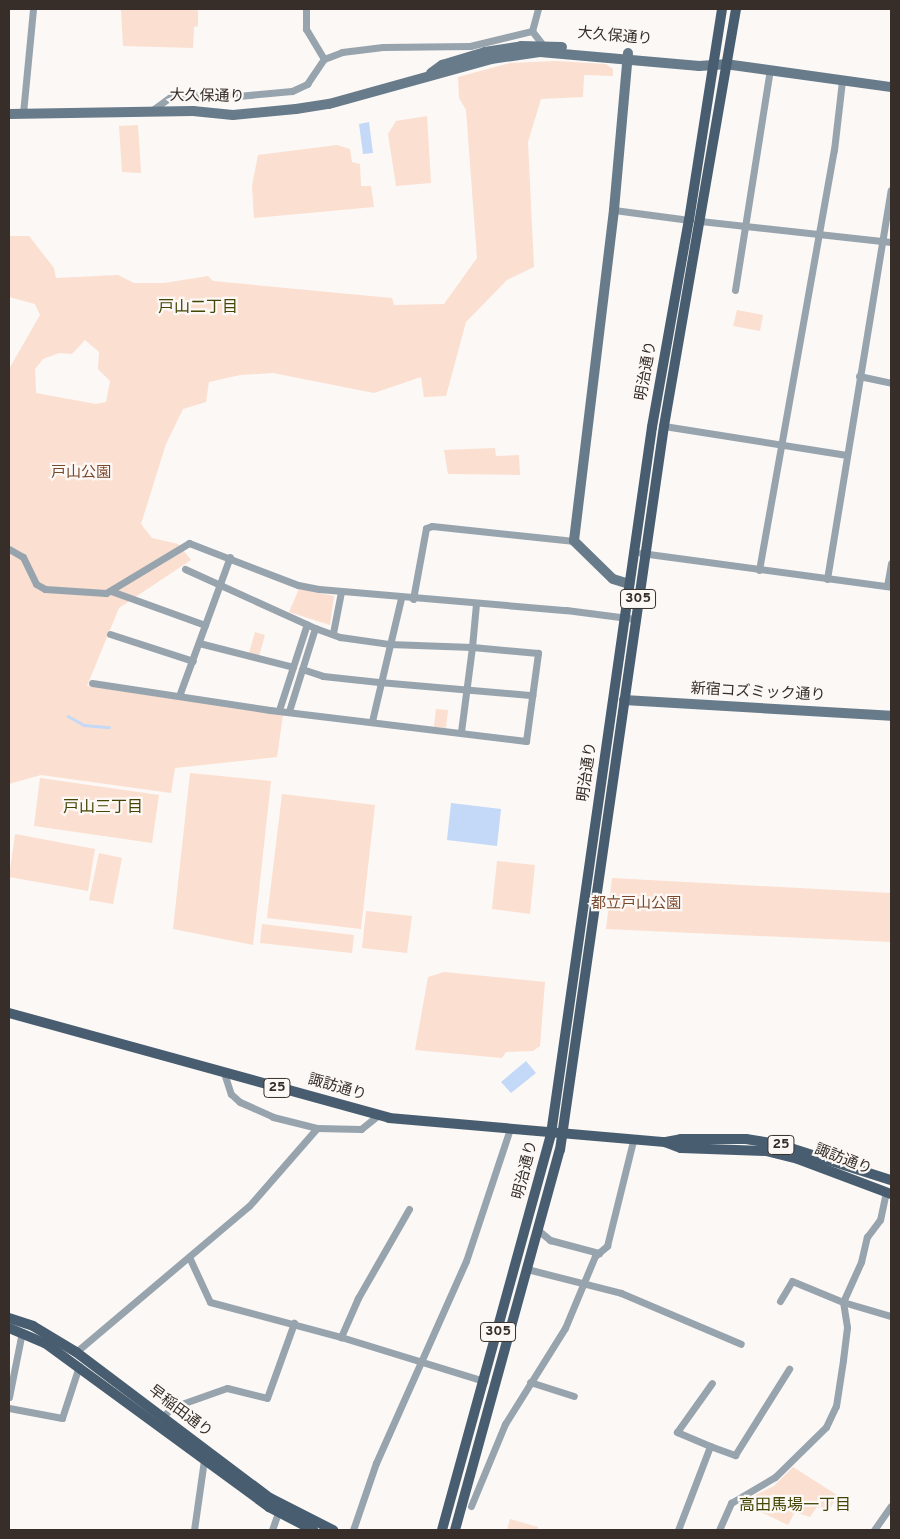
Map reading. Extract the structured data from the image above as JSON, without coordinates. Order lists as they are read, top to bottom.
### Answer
{
  "streets": {
    "main road": [
      "大久保通り",
      "明治通り",
      "305",
      "新宿コズミック通り",
      "25",
      "諏訪通り",
      "早稲田通り"
    ]
  },
  "crossings": [
    ["大久保通り", "明治通り"],
    ["明治通り", "新宿コズミック通り"],
    ["明治通り", "諏訪通り"],
    ["25", "諏訪通り"]
  ],
  "districts": ["戸山二丁目", "戸山三丁目", "高田馬場一丁目"],
  "parks": ["戸山公園", "都立戸山公園"]
}
